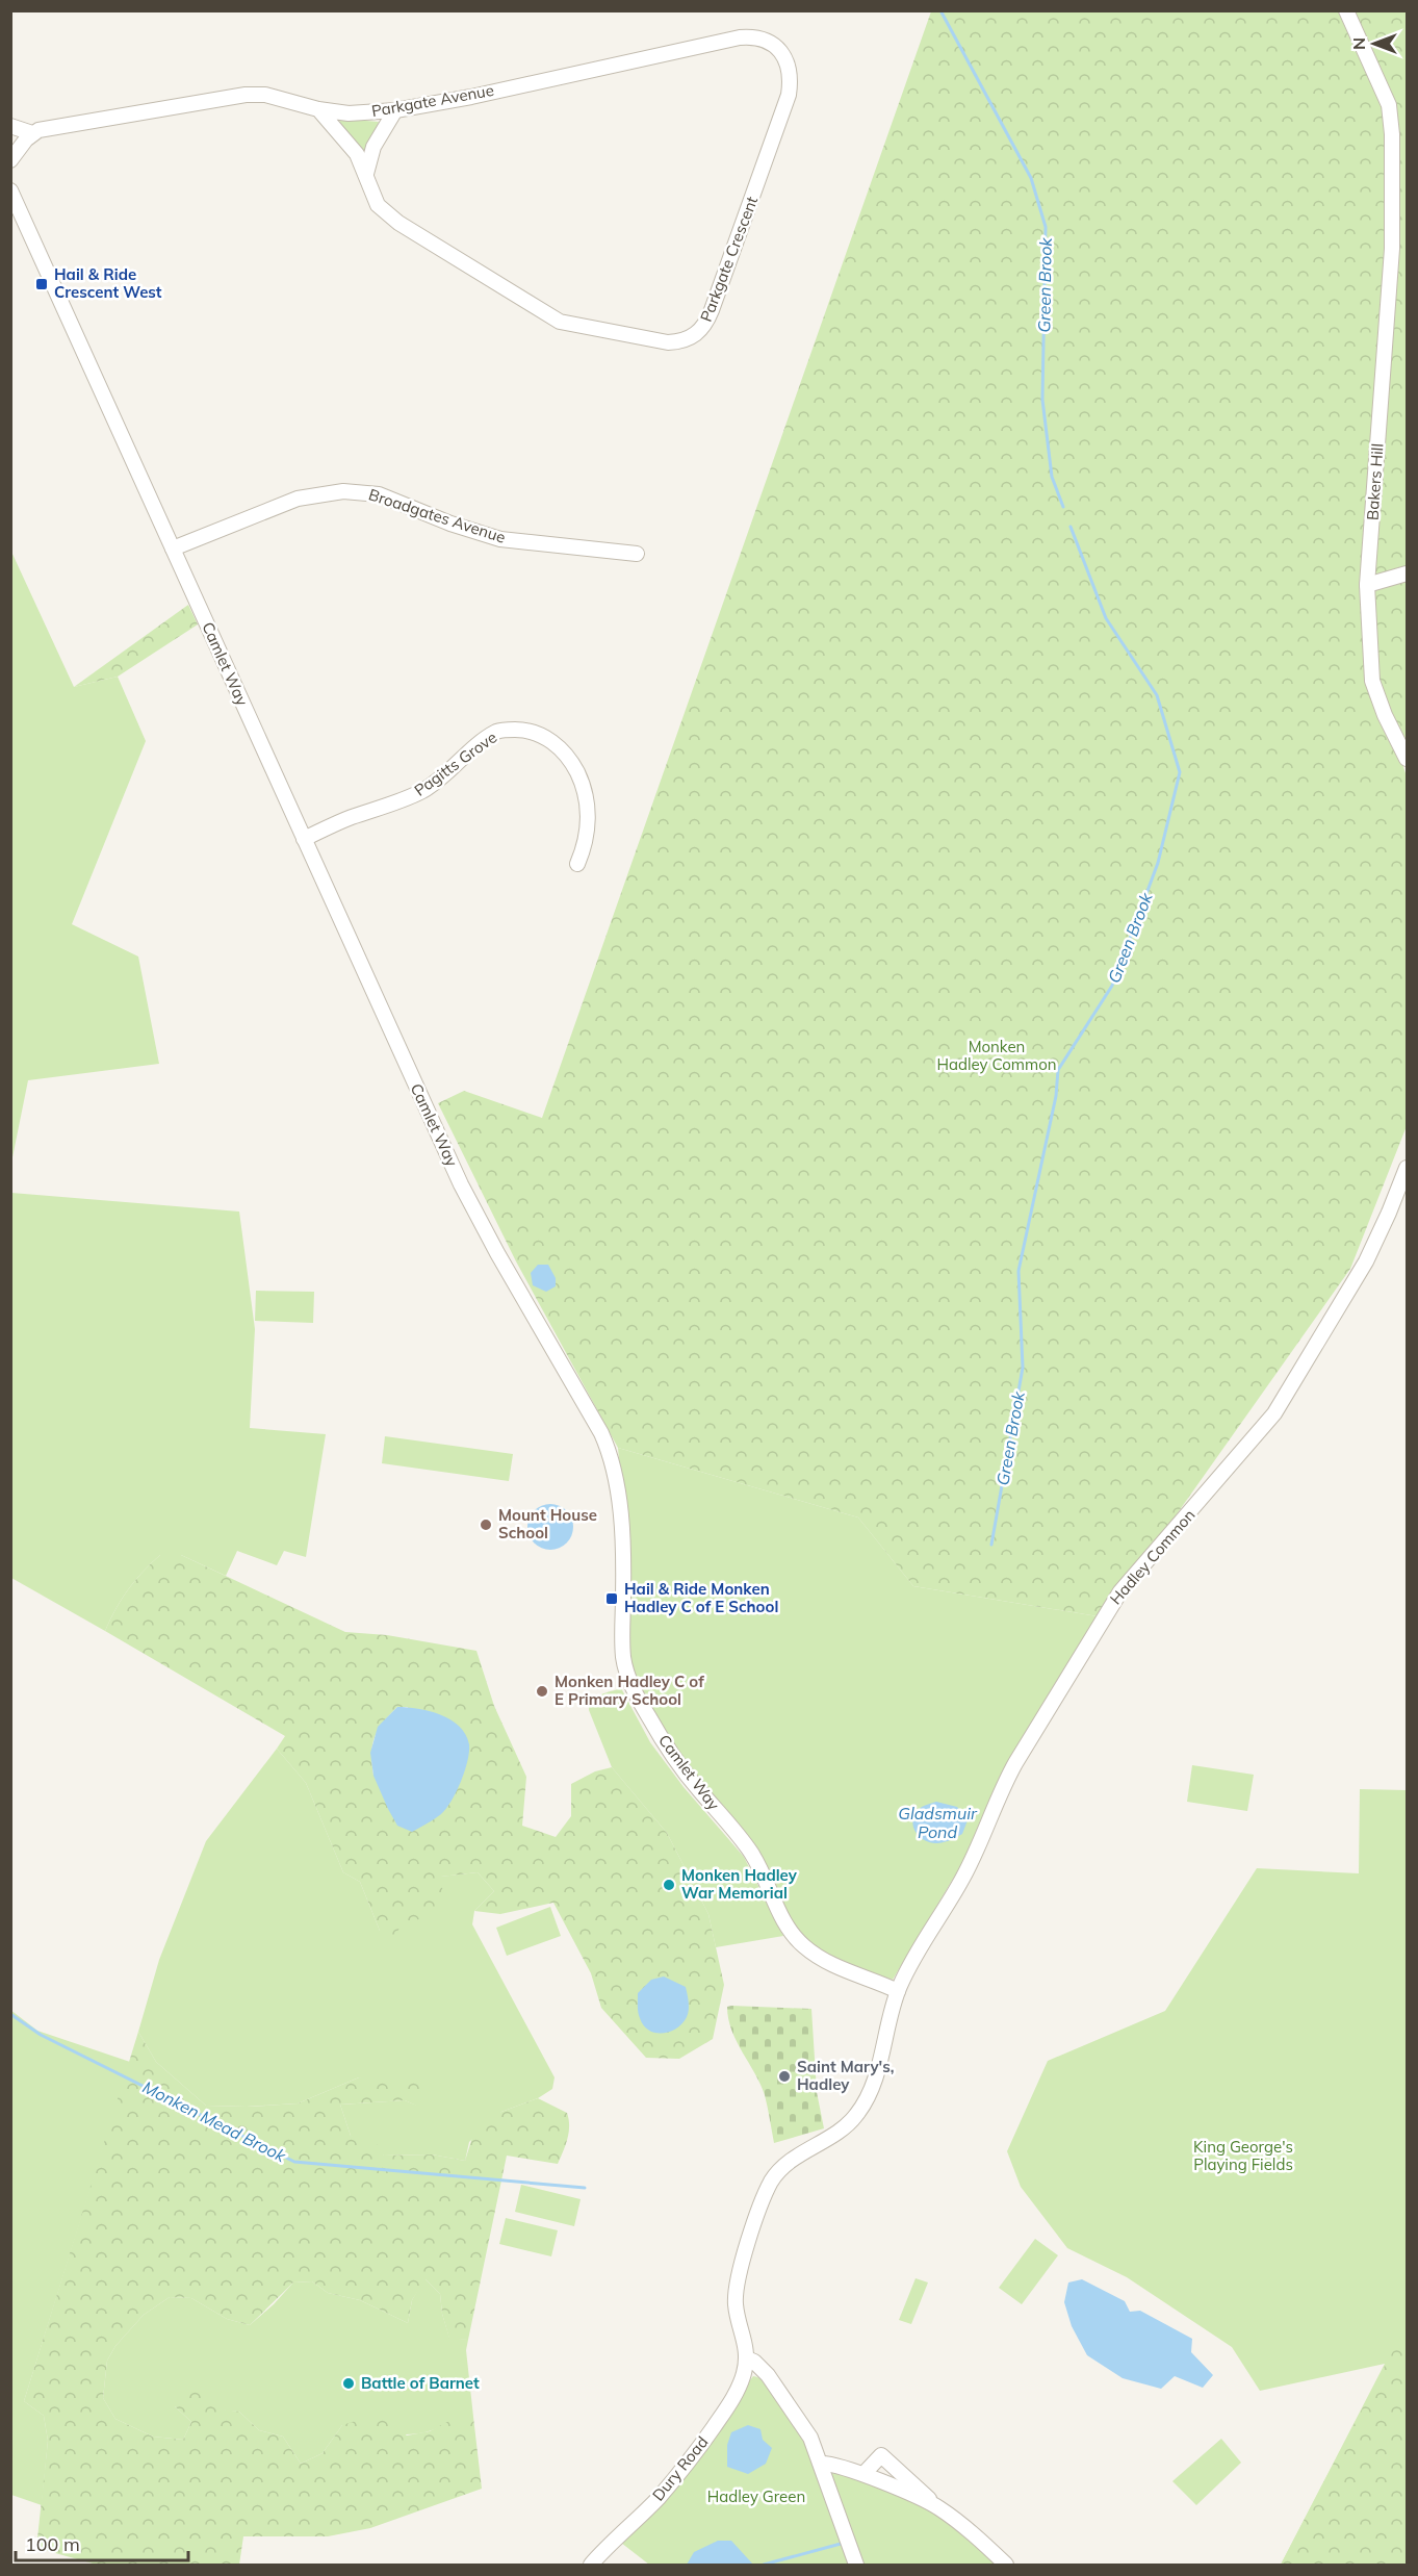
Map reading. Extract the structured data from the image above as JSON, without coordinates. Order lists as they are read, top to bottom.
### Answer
{
  "streets": {
    "street": [
      "Parkgate Avenue",
      "Parkgate Crescent",
      "Bakers Hill",
      "Broadgates Avenue",
      "Camlet Way",
      "Pagitts Grove",
      "Hadley Common",
      "Dury Road"
    ]
  },
  "crossings": [
    ["Parkgate Avenue", "Parkgate Crescent"],
    ["Broadgates Avenue", "Camlet Way"],
    ["Camlet Way", "Pagitts Grove"],
    ["Camlet Way", "Hadley Common"],
    ["Hadley Common", "Dury Road"]
  ],
  "water": ["Green Brook", "Gladsmuir Pond", "Monken Mead Brook"],
  "parks": ["Monken Hadley Common", "King George's Playing Fields", "Hadley Green"],
  "places": {
    "transit": ["Hail & Ride Crescent West", "Hail & Ride Monken Hadley C of E School"],
    "other": [
      "Mount House School",
      "Monken Hadley C of E Primary School",
      "Monken Hadley War Memorial",
      "Saint Mary's, Hadley",
      "Battle of Barnet"
    ]
  },
  "scale_bar": "100 m",
  "north": "left"
}
